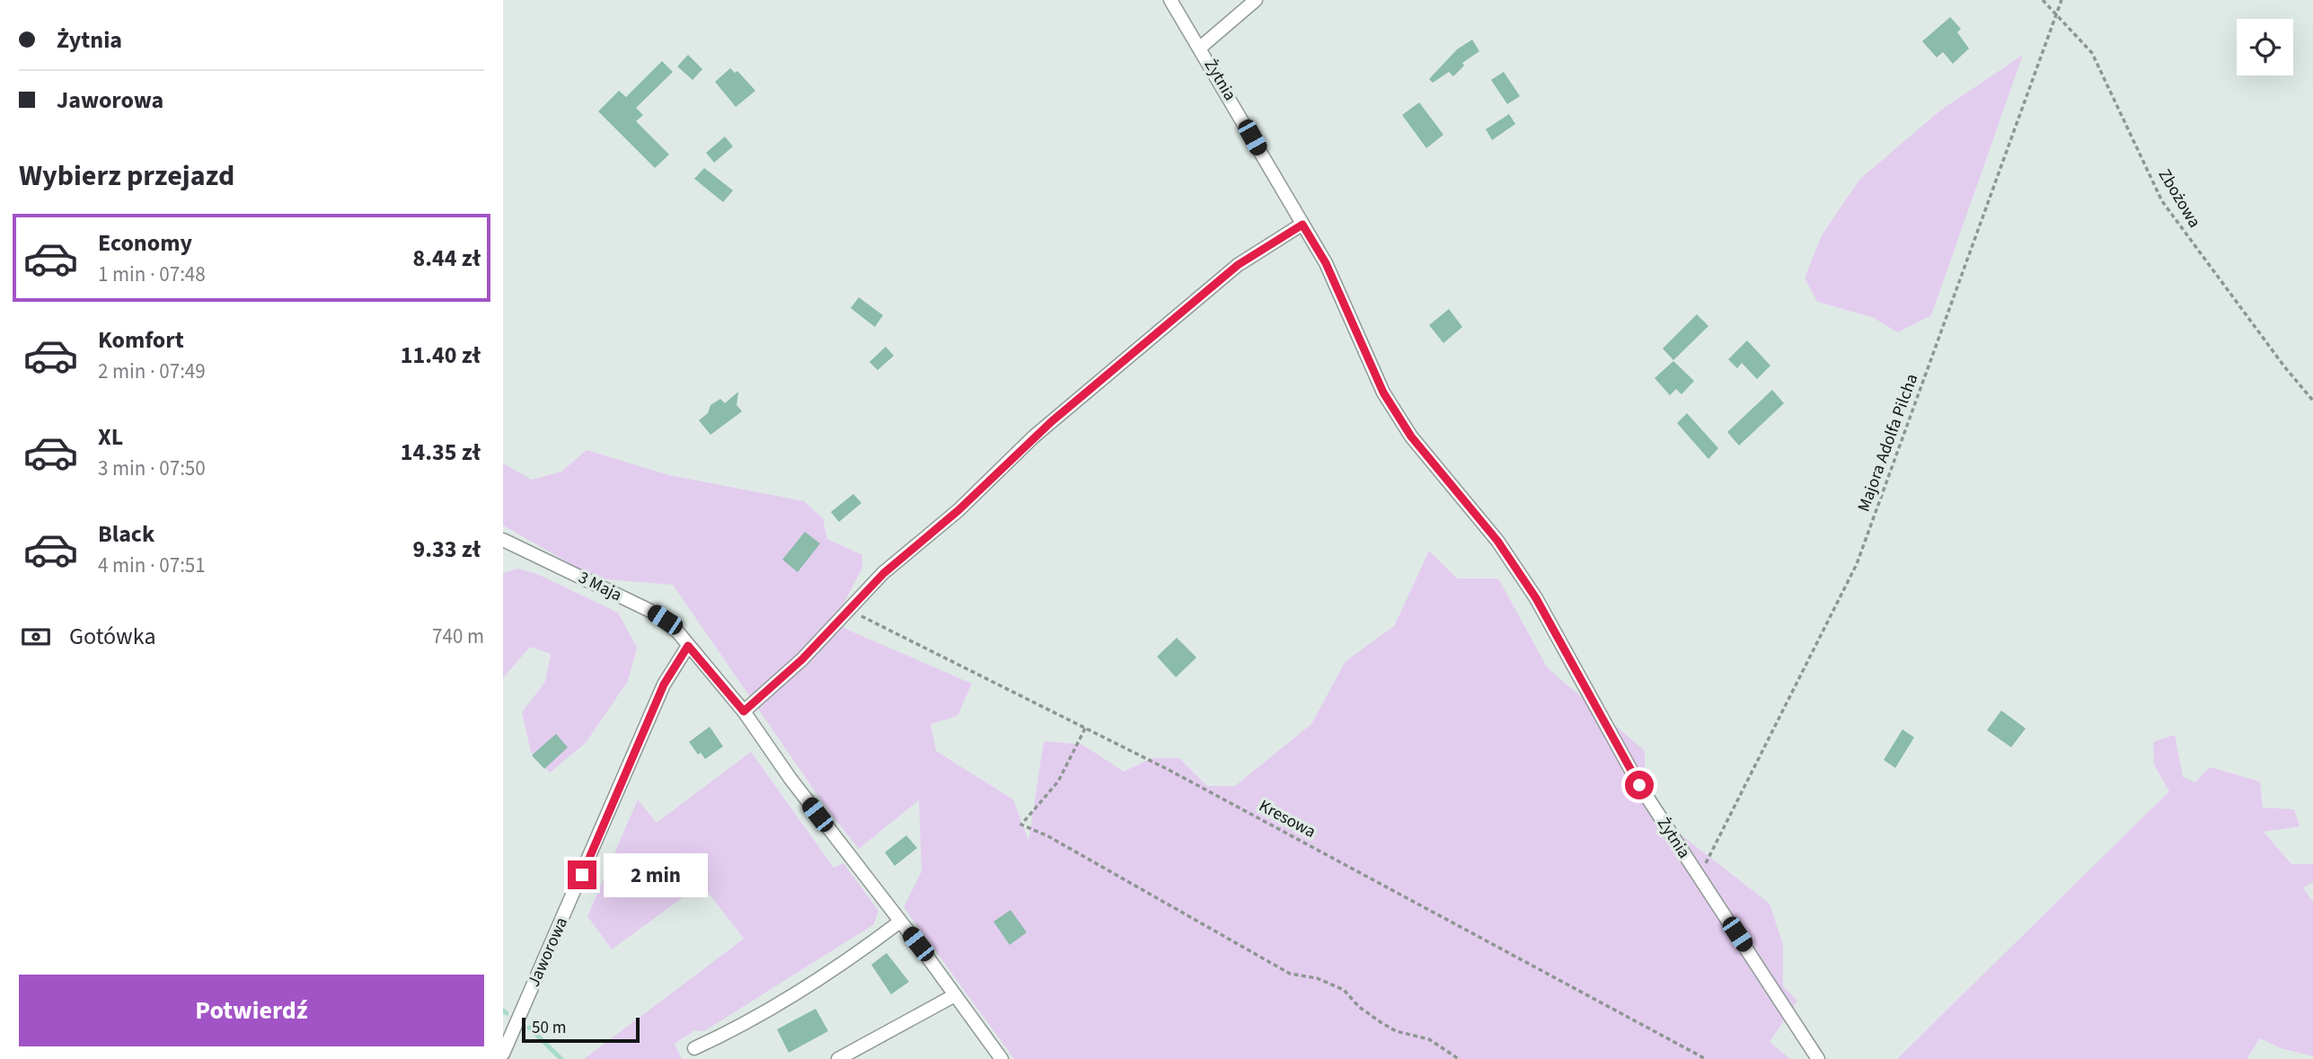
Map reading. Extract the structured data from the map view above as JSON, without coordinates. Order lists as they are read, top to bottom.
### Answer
{
  "streets": {
    "street": ["Żytnia", "3 Maja", "Jaworowa"],
    "path": ["Zbożowa", "Majora Adolfa Pilcha", "Kresowa"]
  },
  "crossings": [
    ["Żytnia", "Majora Adolfa Pilcha"],
    ["Zbożowa", "Majora Adolfa Pilcha"],
    ["3 Maja", "Jaworowa"]
  ],
  "scale_bar": "50 m",
  "page": {
    "banner": ["Żytnia", "Jaworowa"],
    "heading": "Wybierz przejazd",
    "list": [
      {
        "name": "Economy",
        "note": "1 min · 07:48",
        "value": "8.44 zł"
      },
      {
        "name": "Komfort",
        "note": "2 min · 07:49",
        "value": "11.40 zł"
      },
      {
        "name": "XL",
        "note": "3 min · 07:50",
        "value": "14.35 zł"
      },
      {
        "name": "Black",
        "note": "4 min · 07:51",
        "value": "9.33 zł"
      }
    ],
    "pay": ["Gotówka", "740 m"],
    "bubble": "2 min",
    "buttons": "Potwierdź",
    "scale": "50 m"
  }
}
